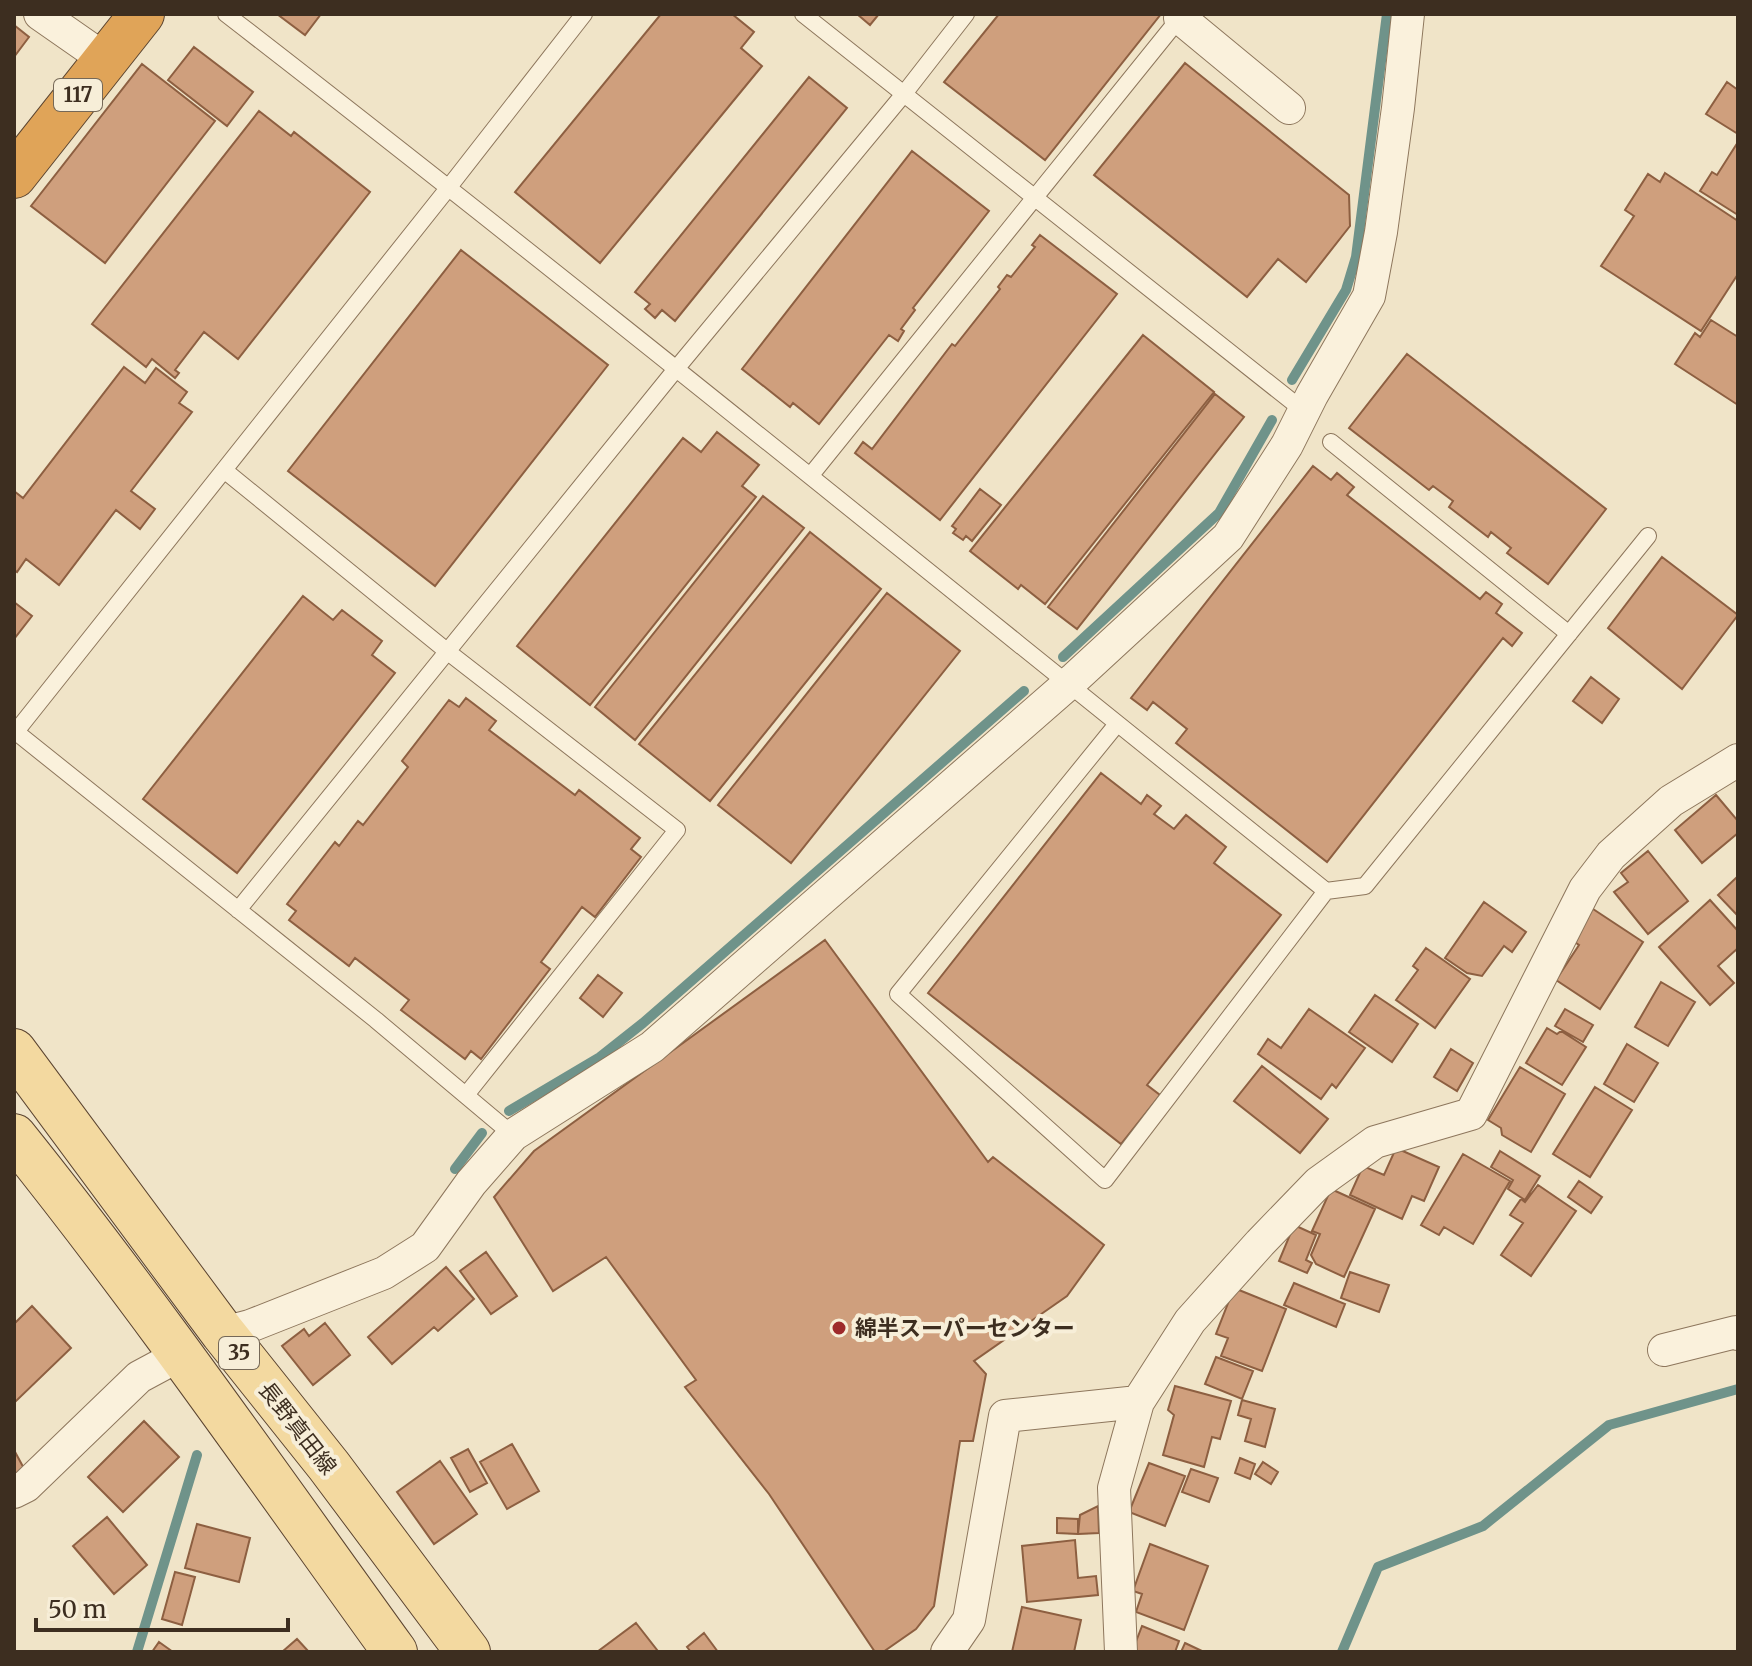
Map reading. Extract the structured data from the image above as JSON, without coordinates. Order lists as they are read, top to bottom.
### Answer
{
  "streets": {
    "highway": ["117"],
    "main road": ["35", "長野真田線"]
  },
  "places": ["綿半スーパーセンター"],
  "scale_bar": "50 m"
}
